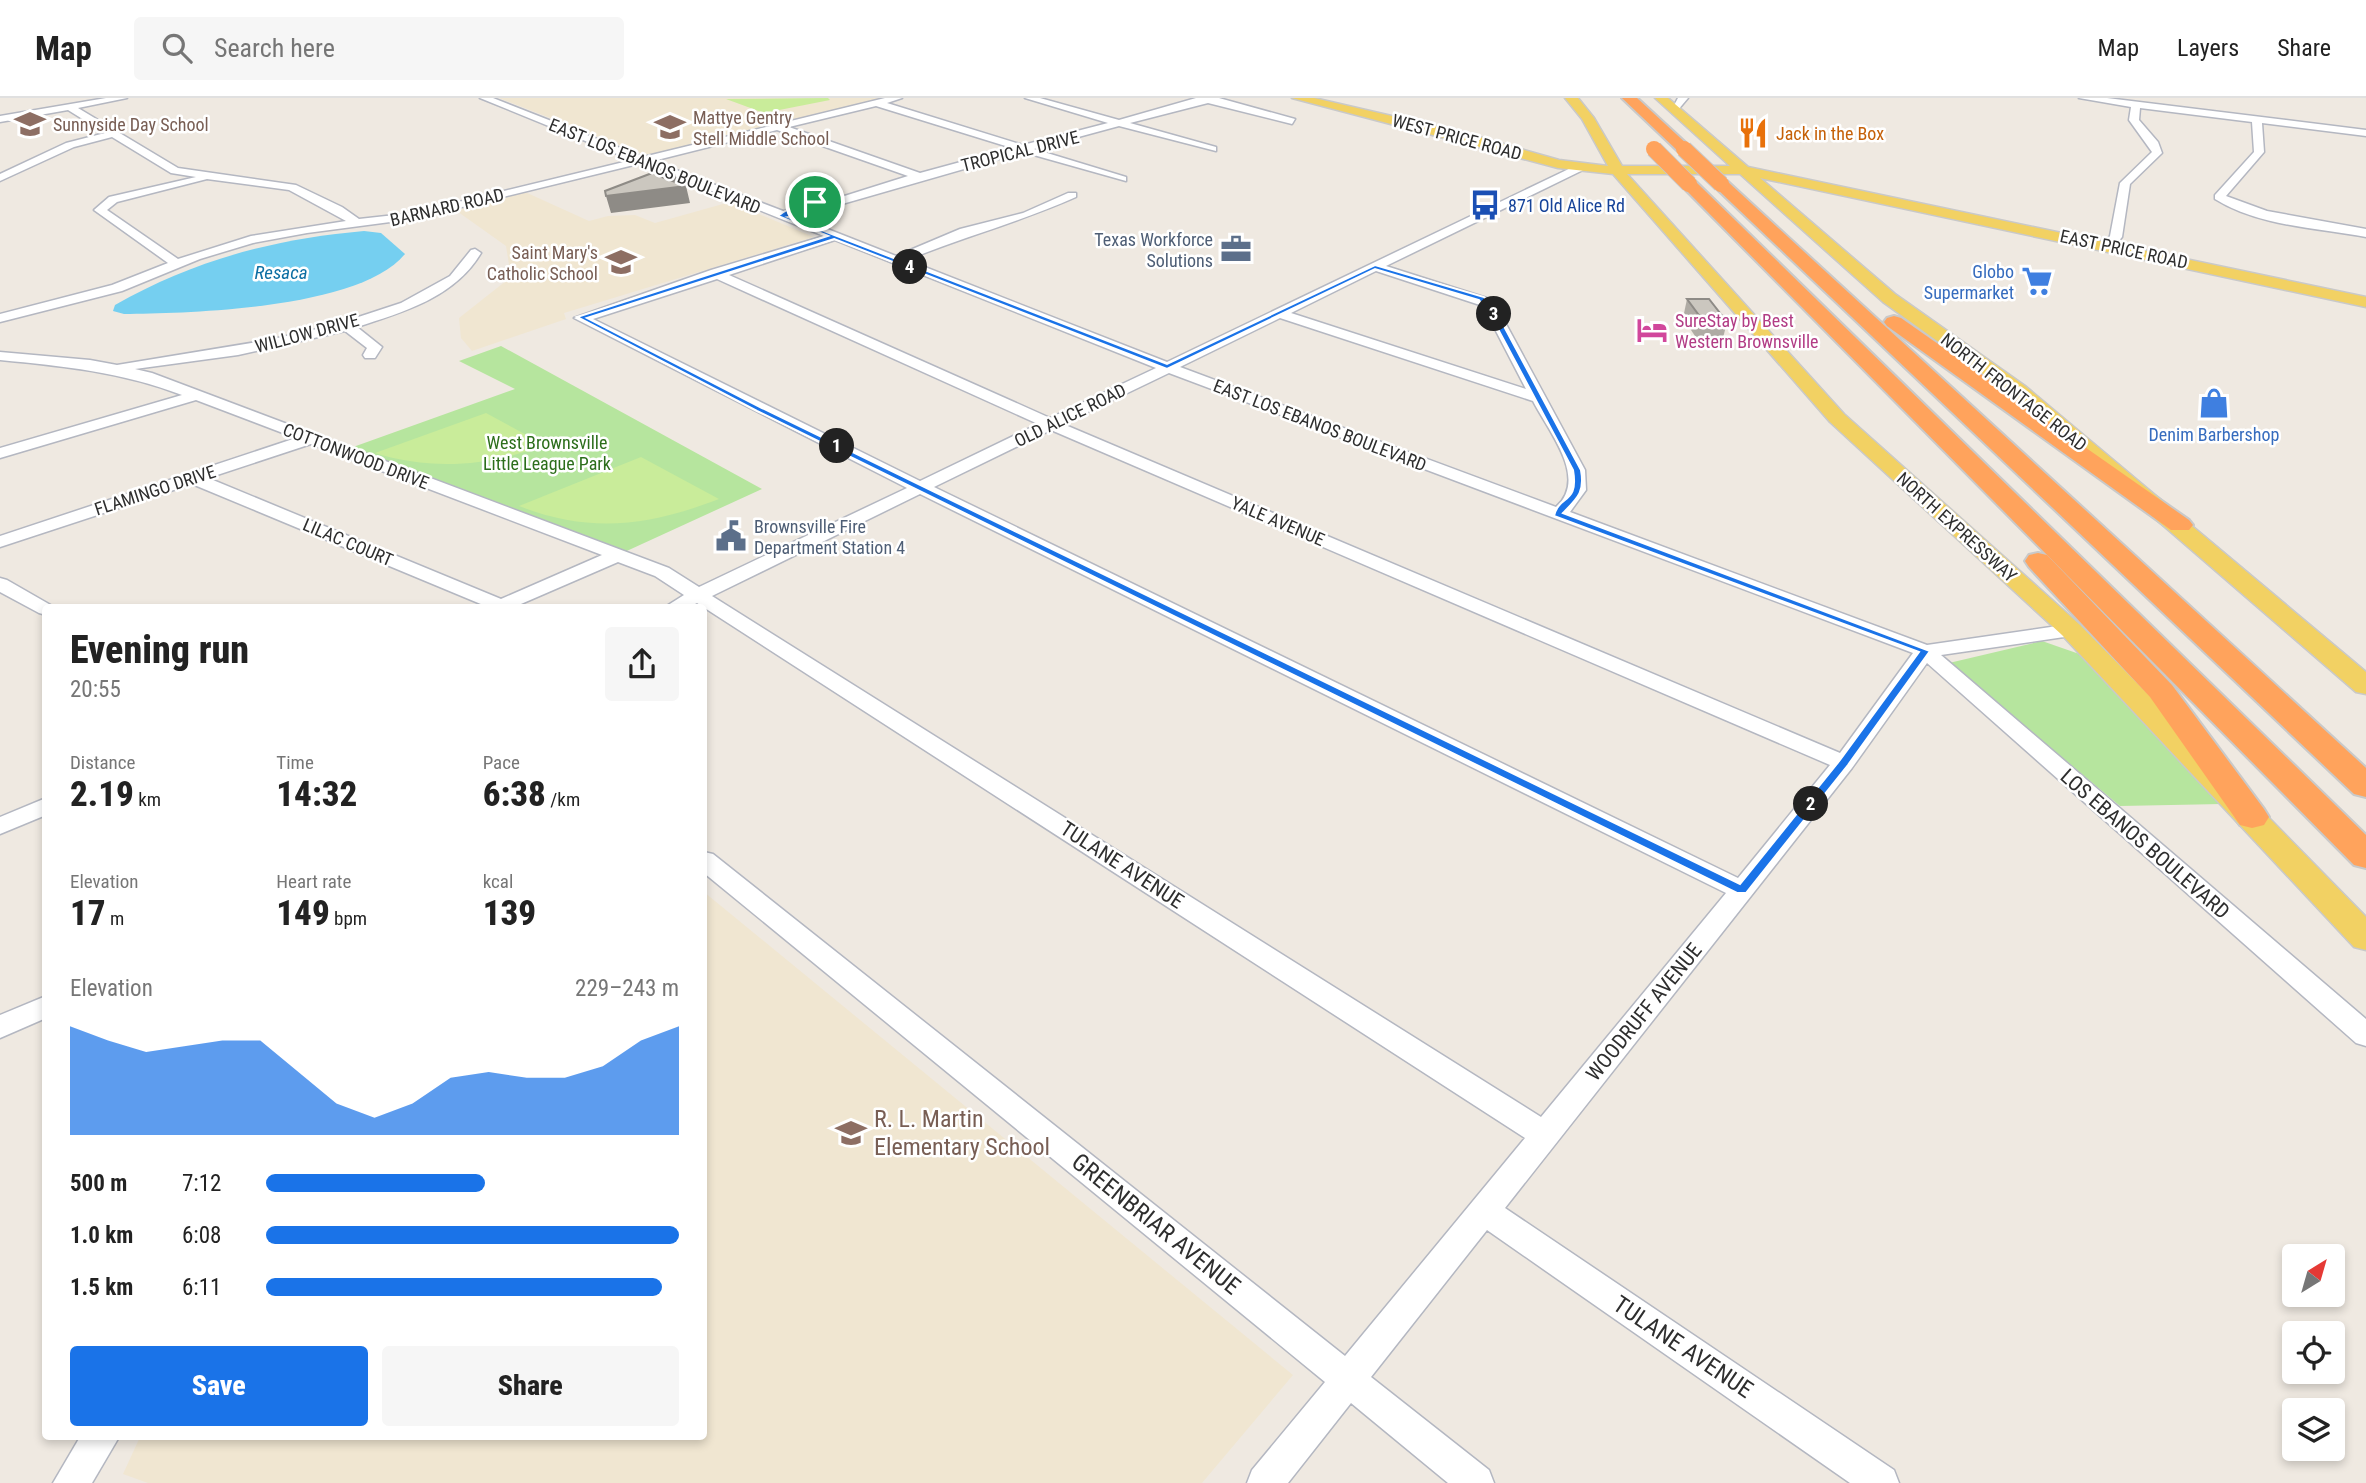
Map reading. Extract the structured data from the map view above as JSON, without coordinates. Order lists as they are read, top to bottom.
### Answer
{
  "streets": {
    "main road": [
      "WEST PRICE ROAD",
      "EAST PRICE ROAD",
      "NORTH FRONTAGE ROAD",
      "NORTH EXPRESSWAY"
    ],
    "street": [
      "TROPICAL DRIVE",
      "EAST LOS EBANOS BOULEVARD",
      "BARNARD ROAD",
      "WILLOW DRIVE",
      "OLD ALICE ROAD",
      "COTTONWOOD DRIVE",
      "FLAMINGO DRIVE",
      "YALE AVENUE",
      "LILAC COURT",
      "LOS EBANOS BOULEVARD",
      "TULANE AVENUE",
      "WOODRUFF AVENUE",
      "GREENBRIAR AVENUE"
    ]
  },
  "crossings": [
    ["WEST PRICE ROAD", "EAST PRICE ROAD"],
    ["WEST PRICE ROAD", "OLD ALICE ROAD"],
    ["WEST PRICE ROAD", "NORTH EXPRESSWAY"],
    ["TROPICAL DRIVE", "EAST LOS EBANOS BOULEVARD"],
    ["EAST LOS EBANOS BOULEVARD", "BARNARD ROAD"],
    ["EAST LOS EBANOS BOULEVARD", "OLD ALICE ROAD"],
    ["EAST LOS EBANOS BOULEVARD", "LOS EBANOS BOULEVARD"],
    ["EAST LOS EBANOS BOULEVARD", "WOODRUFF AVENUE"],
    ["EAST PRICE ROAD", "NORTH FRONTAGE ROAD"],
    ["EAST PRICE ROAD", "NORTH EXPRESSWAY"],
    ["WILLOW DRIVE", "COTTONWOOD DRIVE"],
    ["OLD ALICE ROAD", "COTTONWOOD DRIVE"],
    ["OLD ALICE ROAD", "YALE AVENUE"],
    ["OLD ALICE ROAD", "TULANE AVENUE"],
    ["COTTONWOOD DRIVE", "FLAMINGO DRIVE"],
    ["COTTONWOOD DRIVE", "TULANE AVENUE"],
    ["FLAMINGO DRIVE", "LILAC COURT"],
    ["YALE AVENUE", "WOODRUFF AVENUE"],
    ["LOS EBANOS BOULEVARD", "WOODRUFF AVENUE"],
    ["TULANE AVENUE", "WOODRUFF AVENUE"],
    ["WOODRUFF AVENUE", "GREENBRIAR AVENUE"]
  ],
  "water": ["Resaca"],
  "parks": ["West Brownsville Little League Park"],
  "places": {
    "school or university": [
      "Sunnyside Day School",
      "Mattye Gentry Stell Middle School",
      "Saint Mary's Catholic School",
      "R. L. Martin Elementary School"
    ],
    "restaurant": ["Jack in the Box"],
    "bus stop": ["871 Old Alice Rd"],
    "office": ["Texas Workforce Solutions"],
    "supermarket": ["Globo Supermarket"],
    "hotel": ["SureStay by Best Western Brownsville"],
    "shop": ["Denim Barbershop"],
    "public building": ["Brownsville Fire Department Station 4"]
  },
  "north": "top right",
  "page": {
    "header": "Map",
    "search": "Search here",
    "nav": ["Map", "Layers", "Share"],
    "pins": [
      "4",
      "3",
      "1",
      "2"
    ],
    "heading": ["Evening run", "20:55"],
    "stats": [
      ["Distance", "2.19 km"],
      ["Time", "14:32"],
      ["Pace", "6:38 /km"],
      ["Elevation", "17 m"],
      ["Heart rate", "149 bpm"],
      ["kcal", "139"]
    ],
    "chart": ["Elevation", "229–243 m"],
    "list": [
      {
        "name": "500 m",
        "note": "7:12"
      },
      {
        "name": "1.0 km",
        "note": "6:08"
      },
      {
        "name": "1.5 km",
        "note": "6:11"
      }
    ],
    "buttons": ["Save", "Share"]
  }
}
